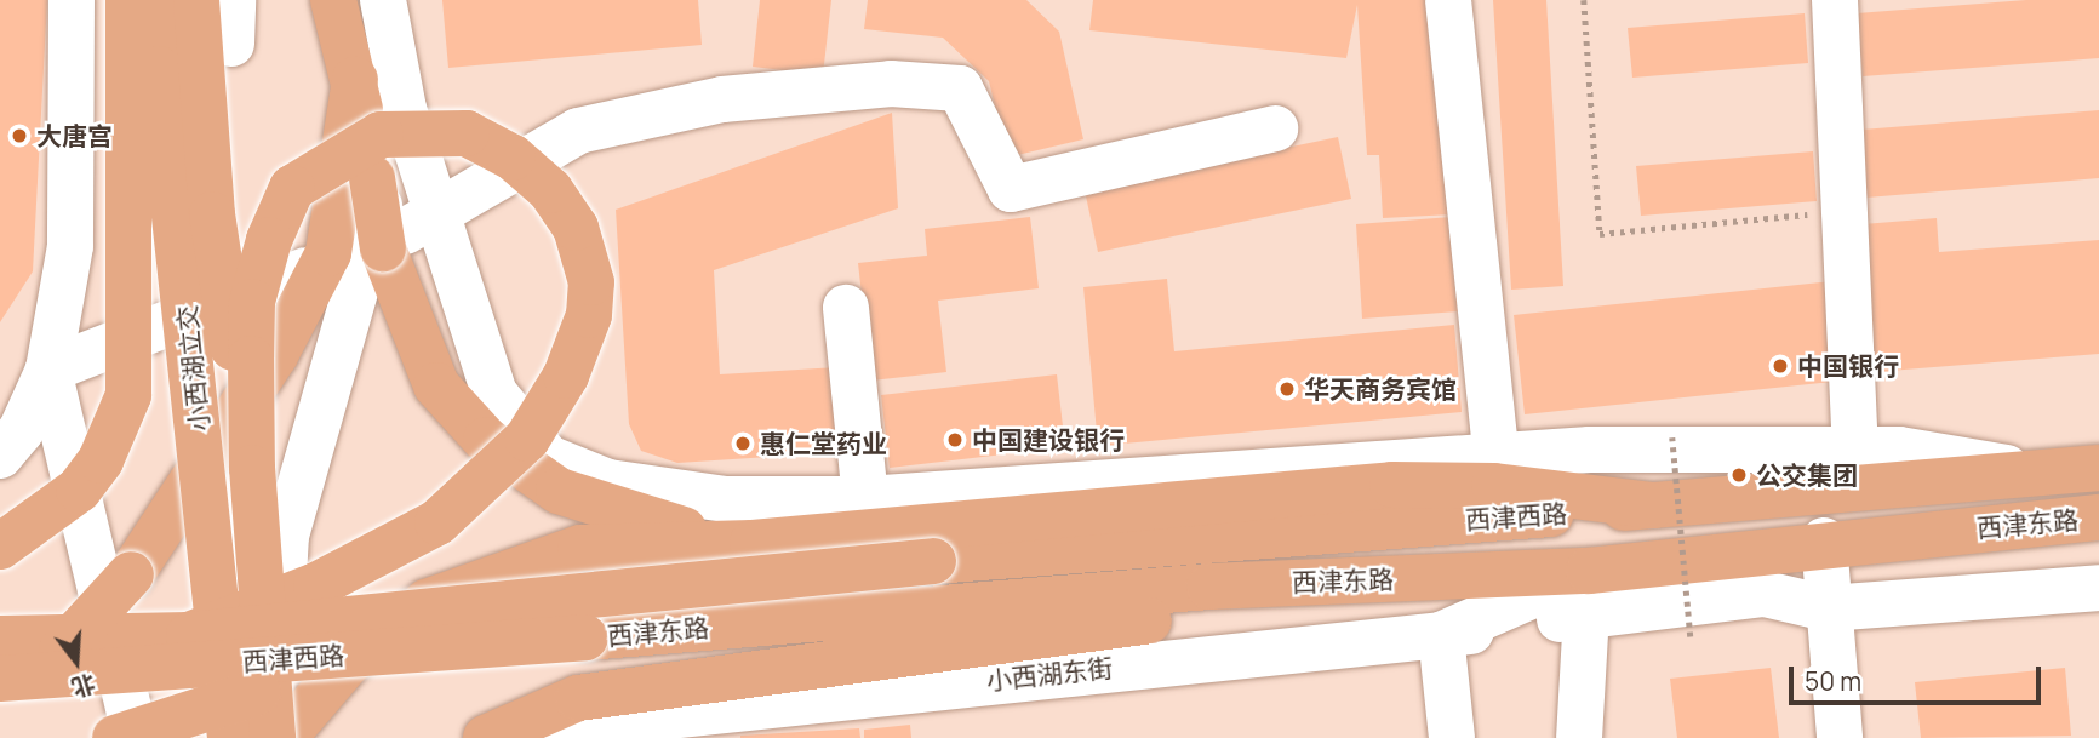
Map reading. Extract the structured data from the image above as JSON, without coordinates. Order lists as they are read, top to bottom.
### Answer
{
  "streets": {
    "main road": ["小西湖立交", "西津西路", "西津东路"],
    "street": ["小西湖东街"]
  },
  "crossings": [
    ["西津西路", "西津东路"],
    ["西津东路", "小西湖东街"]
  ],
  "places": [
    "大唐宫",
    "中国银行",
    "华天商务宾馆",
    "中国建设银行",
    "惠仁堂药业",
    "公交集团"
  ],
  "scale_bar": "50 m",
  "north": "bottom"
}
